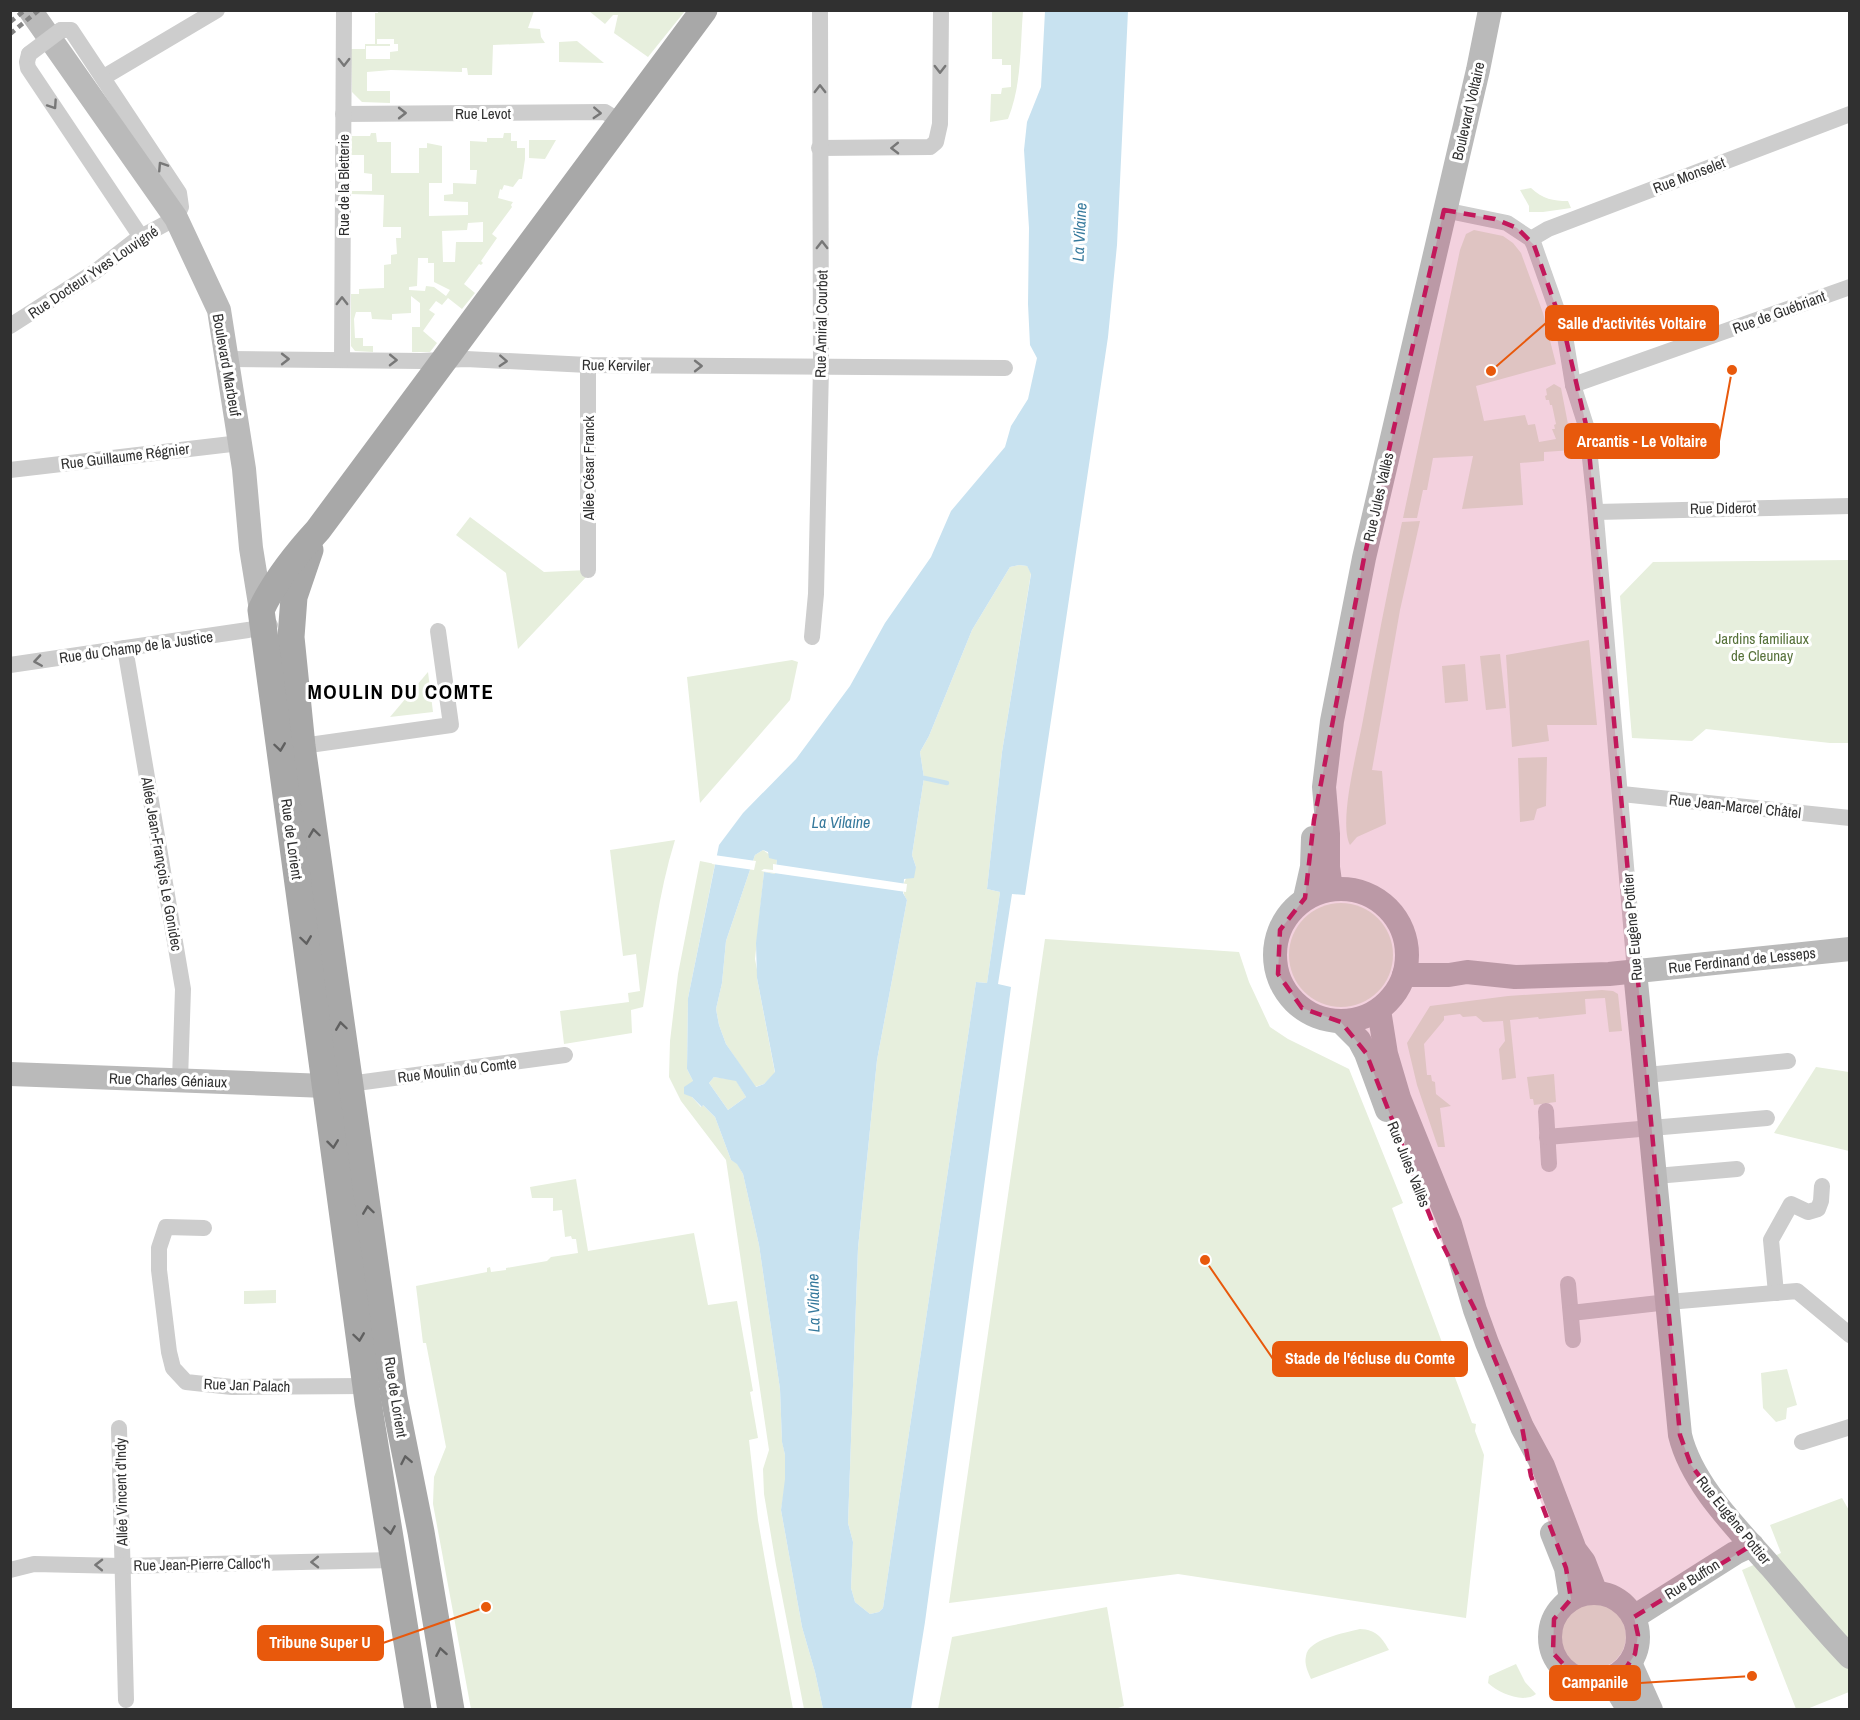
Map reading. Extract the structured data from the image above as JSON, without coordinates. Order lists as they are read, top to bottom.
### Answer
{
  "streets": {
    "main road": [
      "Boulevard Voltaire",
      "Boulevard Marbeuf",
      "Rue Jules Vallès",
      "Rue de Lorient",
      "Rue Eugène Pottier",
      "Rue Ferdinand de Lesseps",
      "Rue Charles Géniaux",
      "Rue Buffon"
    ],
    "street": [
      "Rue Levot",
      "Rue Monselet",
      "Rue de la Bletterie",
      "Rue Docteur Yves Louvigné",
      "Rue de Guébriant",
      "Rue Amiral Courbet",
      "Rue Kerviler",
      "Rue Guillaume Régnier",
      "Allée César Franck",
      "Rue Diderot",
      "Rue du Champ de la Justice",
      "Rue Jean-Marcel Châtel",
      "Allée Jean-François Le Gonidec",
      "Rue Moulin du Comte",
      "Rue Jan Palach",
      "Allée Vincent d'Indy",
      "Rue Jean-Pierre Calloc'h"
    ]
  },
  "crossings": [
    ["Boulevard Voltaire", "Rue Jules Vallès"],
    ["Rue Levot", "Rue de la Bletterie"],
    ["Rue Monselet", "Rue Eugène Pottier"],
    ["Rue de la Bletterie", "Rue Kerviler"],
    ["Rue Docteur Yves Louvigné", "Boulevard Marbeuf"],
    ["Rue de Guébriant", "Rue Eugène Pottier"],
    ["Rue Amiral Courbet", "Rue Kerviler"],
    ["Boulevard Marbeuf", "Rue Kerviler"],
    ["Boulevard Marbeuf", "Rue Guillaume Régnier"],
    ["Boulevard Marbeuf", "Rue du Champ de la Justice"],
    ["Boulevard Marbeuf", "Rue de Lorient"],
    ["Rue Kerviler", "Allée César Franck"],
    ["Rue Jules Vallès", "Rue Ferdinand de Lesseps"],
    ["Rue Jules Vallès", "Rue Buffon"],
    ["Rue Diderot", "Rue Eugène Pottier"],
    ["Rue du Champ de la Justice", "Rue de Lorient"],
    ["Rue du Champ de la Justice", "Allée Jean-François Le Gonidec"],
    ["Rue Jean-Marcel Châtel", "Rue Eugène Pottier"],
    ["Rue de Lorient", "Rue Moulin du Comte"],
    ["Rue de Lorient", "Rue Charles Géniaux"],
    ["Rue de Lorient", "Rue Jan Palach"],
    ["Rue de Lorient", "Rue Jean-Pierre Calloc'h"],
    ["Allée Jean-François Le Gonidec", "Rue Charles Géniaux"],
    ["Rue Eugène Pottier", "Rue Ferdinand de Lesseps"],
    ["Rue Eugène Pottier", "Rue Buffon"],
    ["Rue Moulin du Comte", "Rue Charles Géniaux"],
    ["Allée Vincent d'Indy", "Rue Jean-Pierre Calloc'h"]
  ],
  "one_way": [
    "Rue Levot",
    "Rue Amiral Courbet",
    "Rue Kerviler",
    "Rue du Champ de la Justice",
    "Rue Jean-Pierre Calloc'h"
  ],
  "districts": ["MOULIN DU COMTE"],
  "water": ["La Vilaine"],
  "parks": ["Jardins familiaux de Cleunay"],
  "places": [
    "Arcantis - Le Voltaire",
    "Salle d'activités Voltaire",
    "Stade de l'écluse du Comte",
    "Tribune Super U",
    "Campanile"
  ]
}
